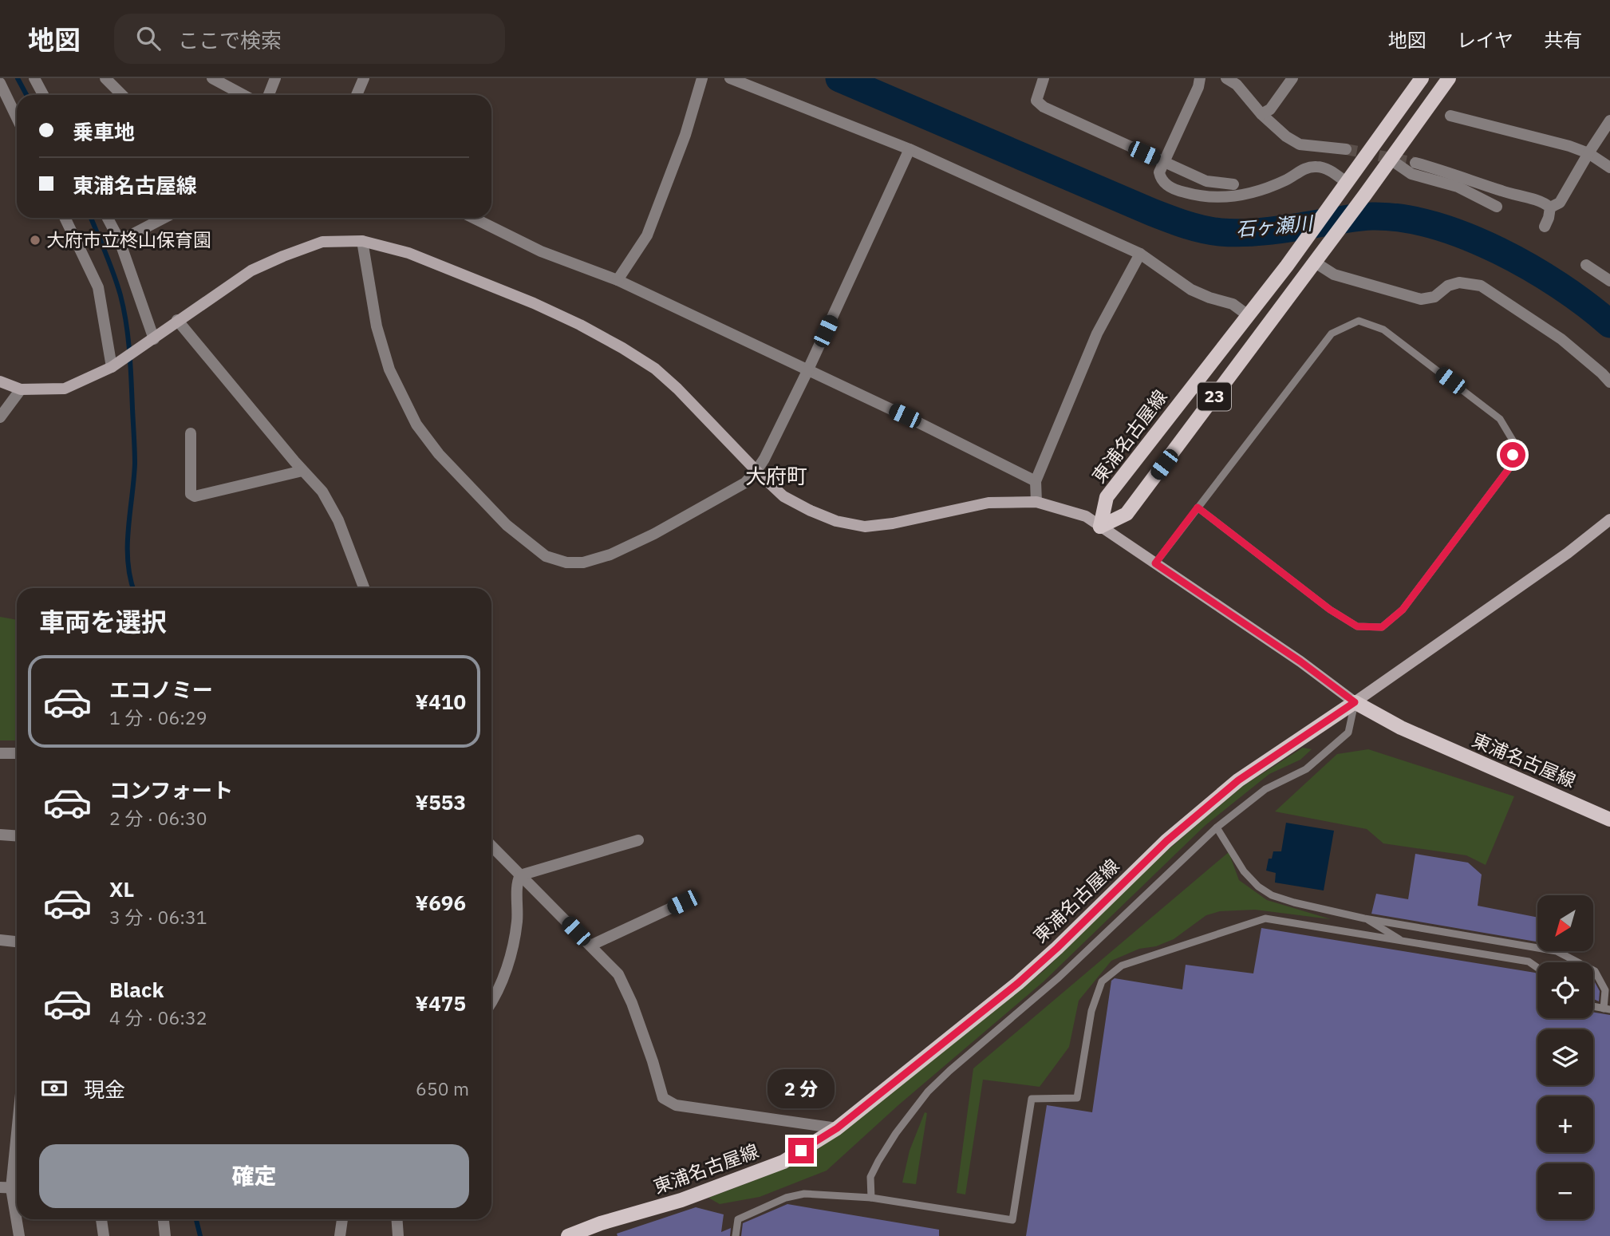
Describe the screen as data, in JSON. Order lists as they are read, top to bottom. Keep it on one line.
{"streets":{"main road":["23","東浦名古屋線"]},"crossings":[["23","東浦名古屋線"]],"districts":["大府町"],"water":["石ヶ瀬川"],"places":["大府市立柊山保育園"],"north":"bottom left","page":{"header":"地図","search":"ここで検索","nav":["地図","レイヤ","共有"],"banner":["乗車地","東浦名古屋線"],"heading":"車両を選択","list":[{"name":"エコノミー","note":"1 分 · 06:29","value":"¥410"},{"name":"コンフォート","note":"2 分 · 06:30","value":"¥553"},{"name":"XL","note":"3 分 · 06:31","value":"¥696"},{"name":"Black","note":"4 分 · 06:32","value":"¥475"}],"map_buttons":["+","−"],"pay":["現金","650 m"],"bubble":"2 分","buttons":"確定"}}
